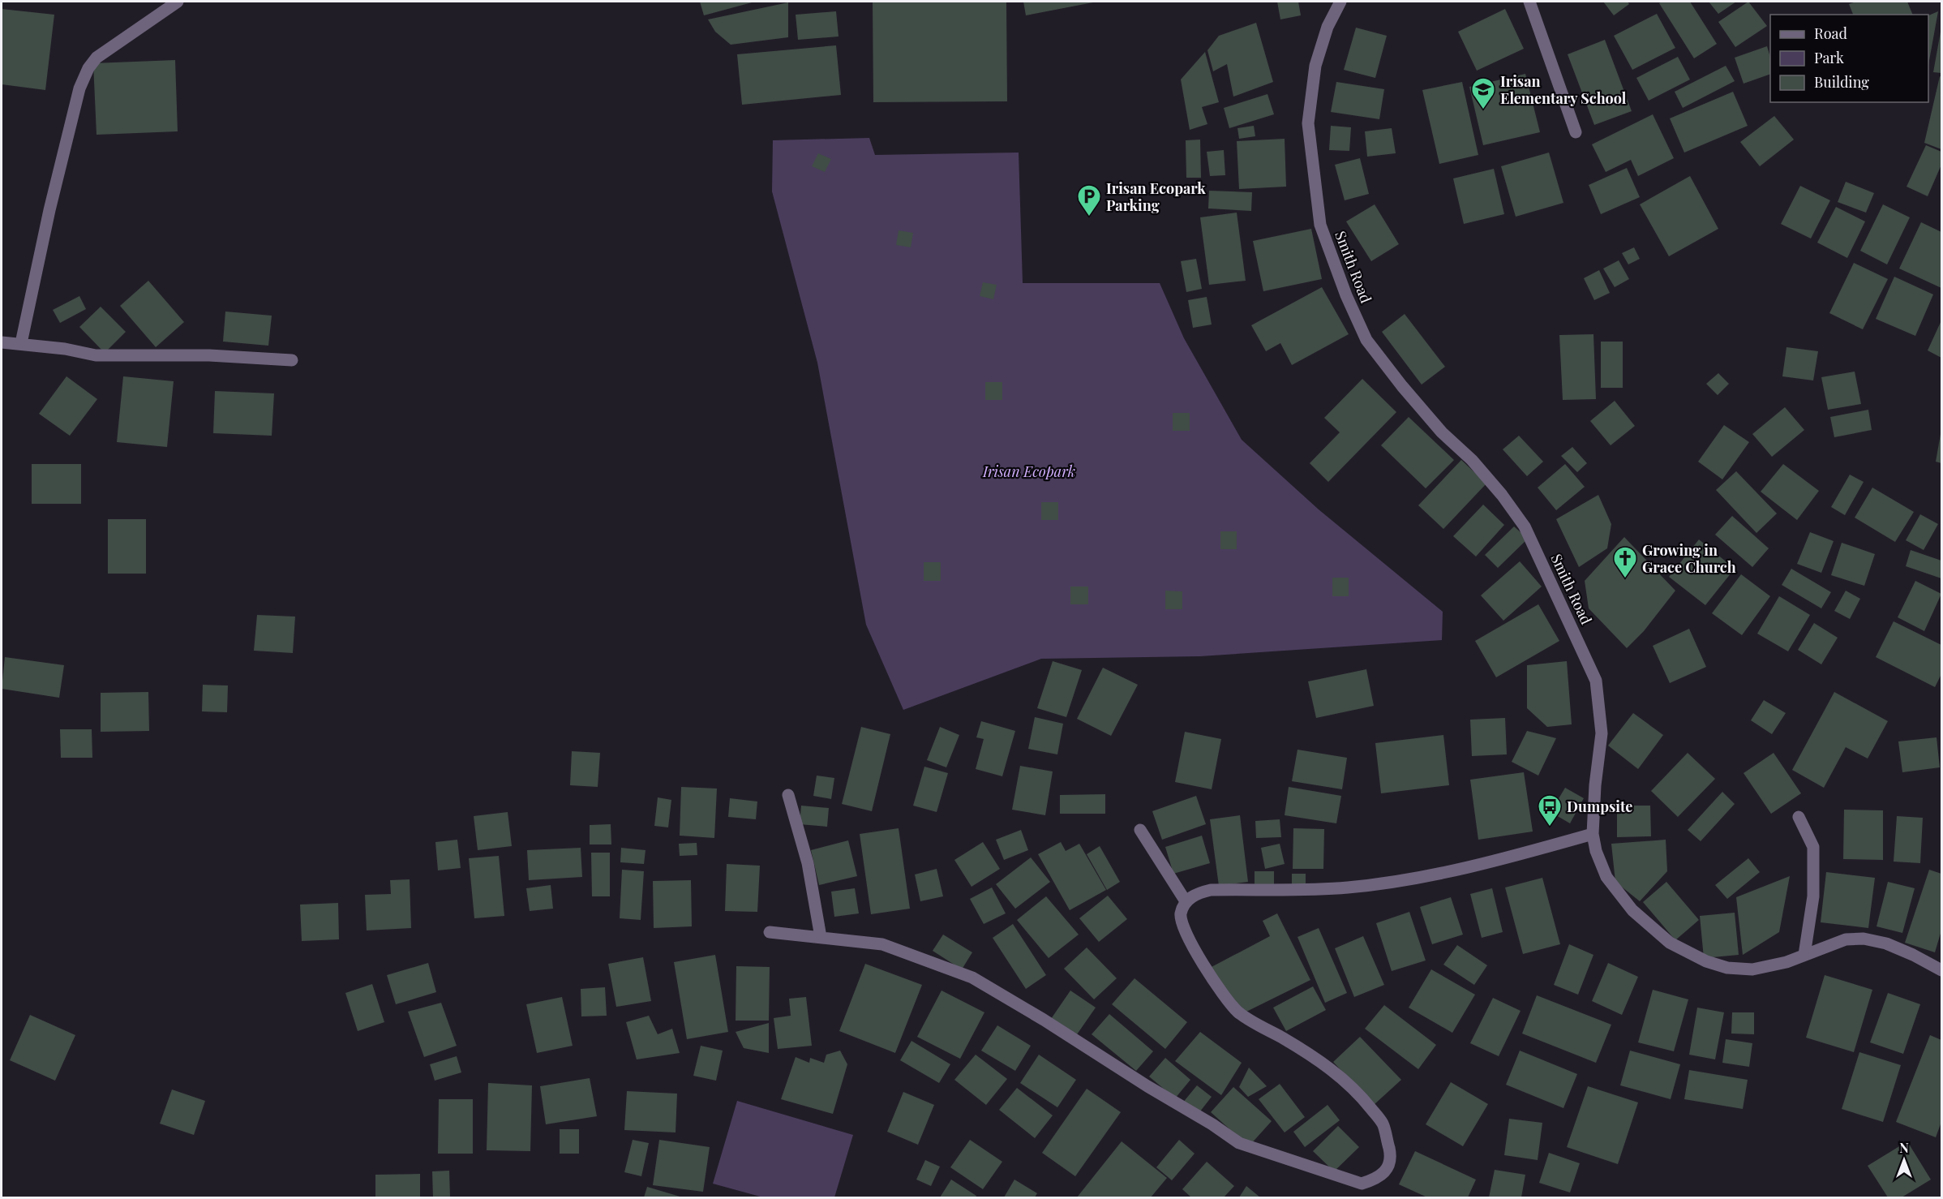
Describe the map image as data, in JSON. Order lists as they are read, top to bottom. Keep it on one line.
{"streets":{"street":["Smith Road"]},"parks":["Irisan Ecopark"],"places":{"school or university":["Irisan Elementary School"],"parking":["Irisan Ecopark Parking"],"church":["Growing in Grace Church"],"bus stop":["Dumpsite"]},"legend":["Road","Park","Building"],"north":"top"}
